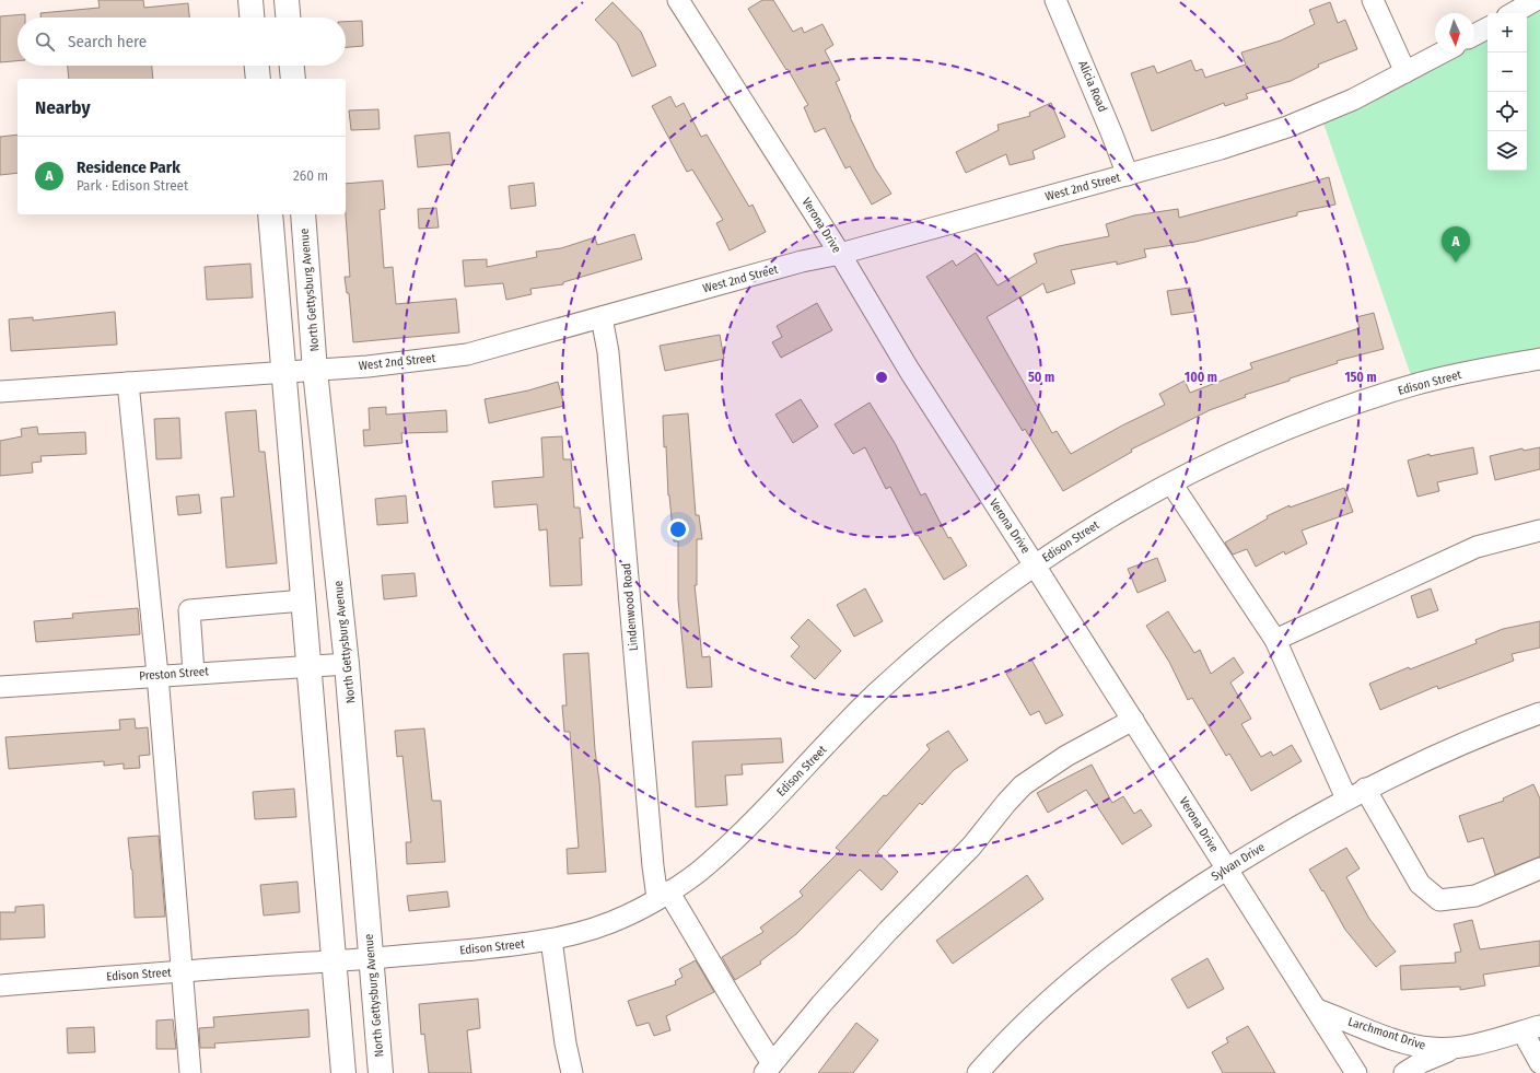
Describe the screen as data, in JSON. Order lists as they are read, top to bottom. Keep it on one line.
{"streets":{"main road":["North Gettysburg Avenue"],"street":["Alicia Road","West 2nd Street","Verona Drive","Edison Street","Lindenwood Road","Preston Street","Sylvan Drive","Larchmont Drive"]},"crossings":[["Alicia Road","West 2nd Street"],["West 2nd Street","Verona Drive"],["West 2nd Street","North Gettysburg Avenue"],["West 2nd Street","Lindenwood Road"],["Verona Drive","Edison Street"],["Verona Drive","Sylvan Drive"],["Verona Drive","Larchmont Drive"],["North Gettysburg Avenue","Edison Street"],["North Gettysburg Avenue","Preston Street"],["Edison Street","Lindenwood Road"]],"north":"bottom","page":{"map_buttons":["+","−"],"search":"Search here","heading":"Nearby","list":[{"mark":"A","name":"Residence Park","note":"Park · Edison Street","value":"260 m"}],"pins":"A"},"rings":["50 m","100 m","150 m"]}
